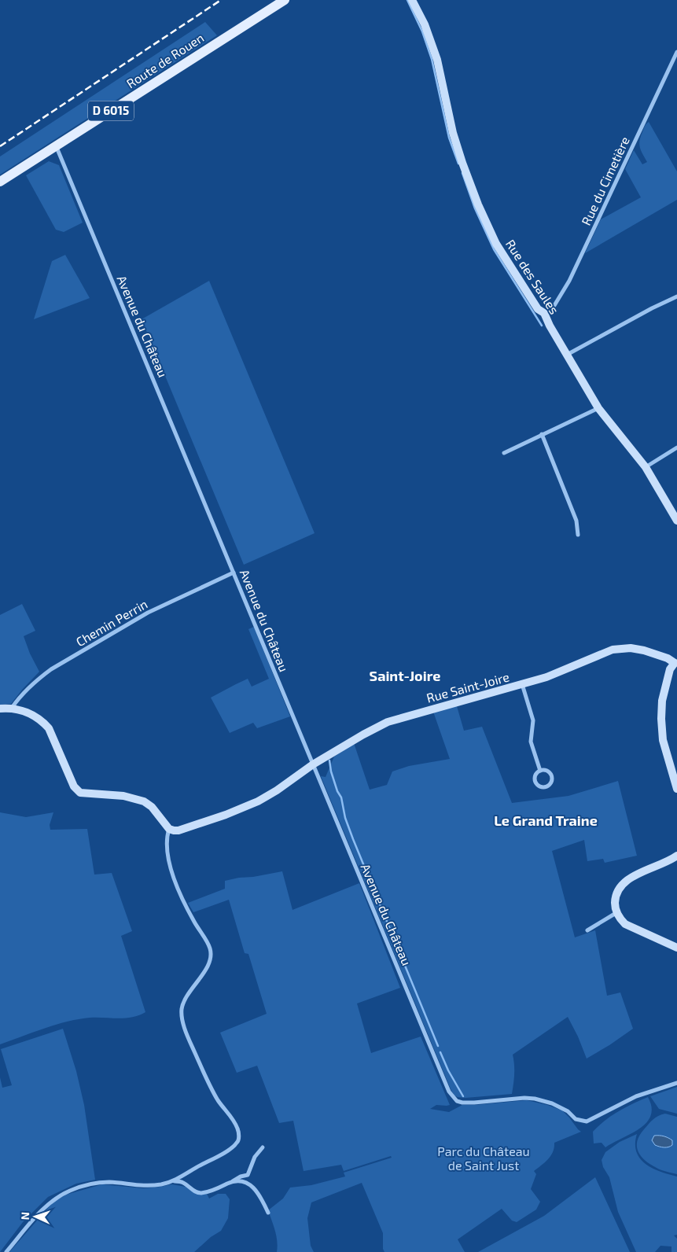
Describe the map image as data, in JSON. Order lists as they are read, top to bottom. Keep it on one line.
{"streets":{"main road":["Route de Rouen","D 6015"],"street":["Rue du Cimetière","Rue des Saules","Avenue du Château","Chemin Perrin","Rue Saint-Joire"]},"crossings":[["Route de Rouen","Avenue du Château"],["Rue du Cimetière","Rue des Saules"],["Avenue du Château","Chemin Perrin"],["Avenue du Château","Rue Saint-Joire"]],"districts":["Saint-Joire","Le Grand Traine"],"parks":["Parc du Château de Saint Just"],"north":"left"}
